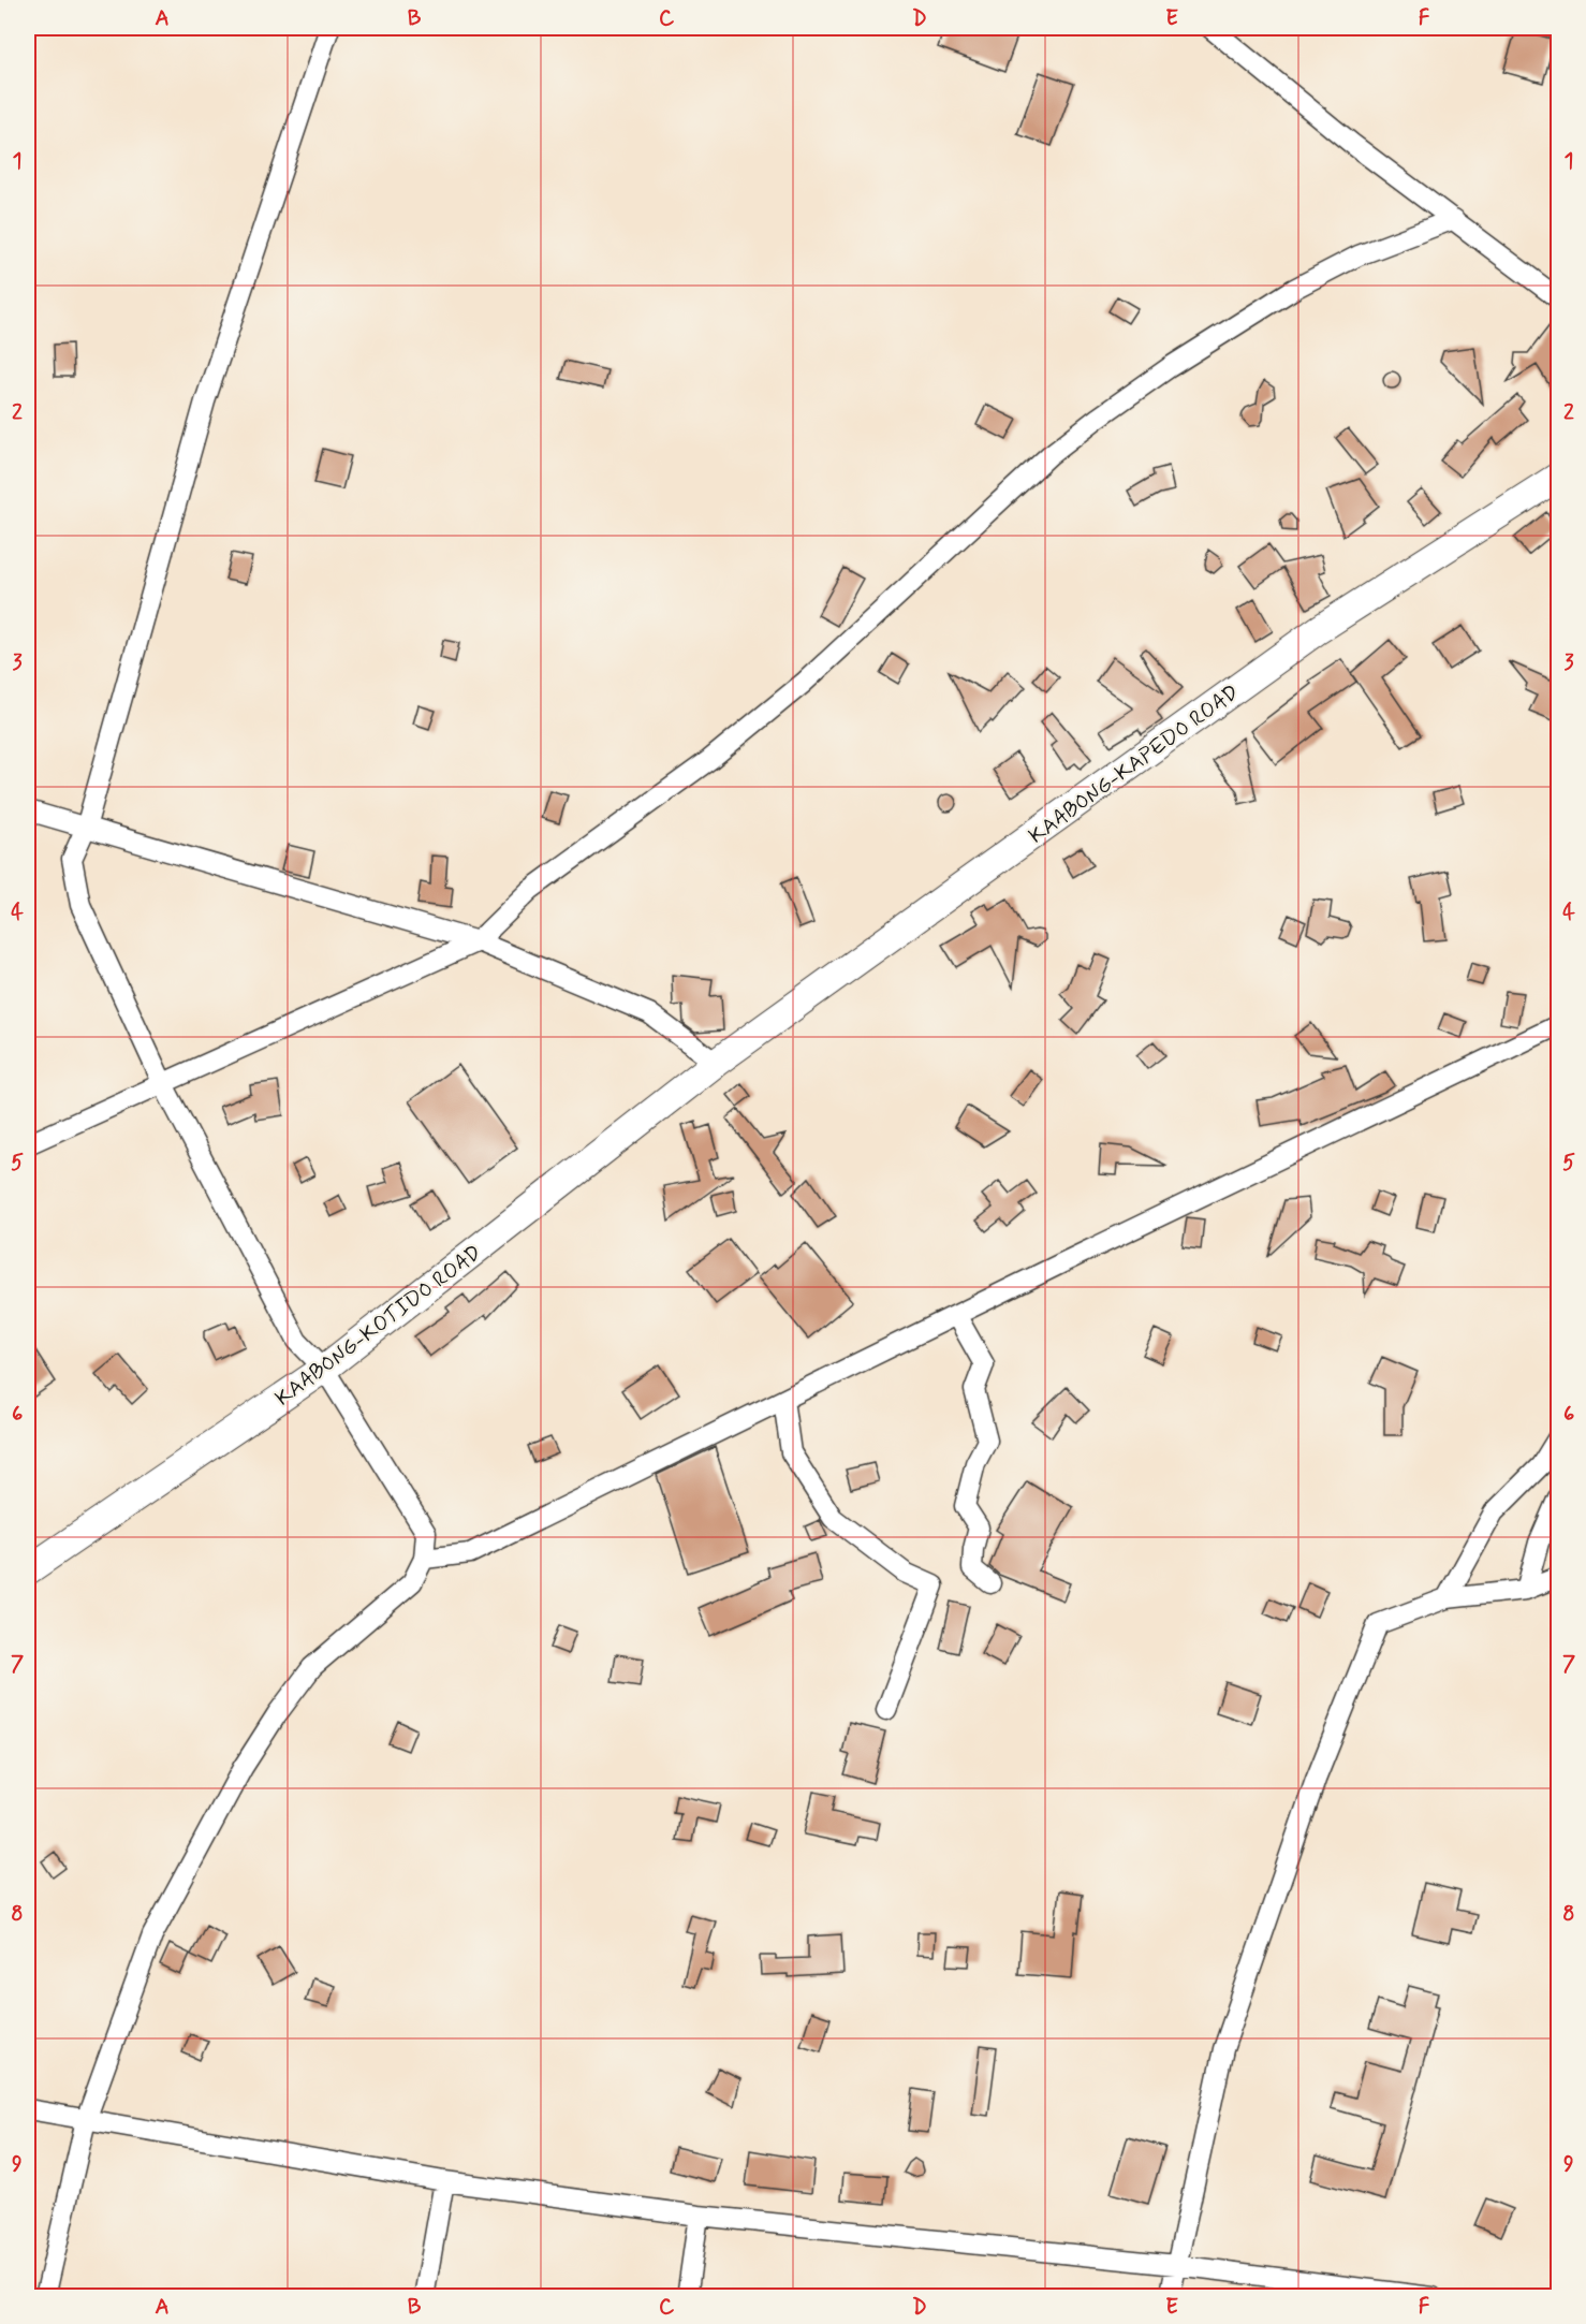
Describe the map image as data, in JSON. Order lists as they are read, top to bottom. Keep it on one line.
{"streets":{"main road":["KAABONG-KAPEDO ROAD","KAABONG-KOTIDO ROAD"]},"crossings":[["KAABONG-KAPEDO ROAD","KAABONG-KOTIDO ROAD"]],"grid":{"columns":["A","B","C","D","E","F"],"rows":["1","2","3","4","5","6","7","8","9"]}}
